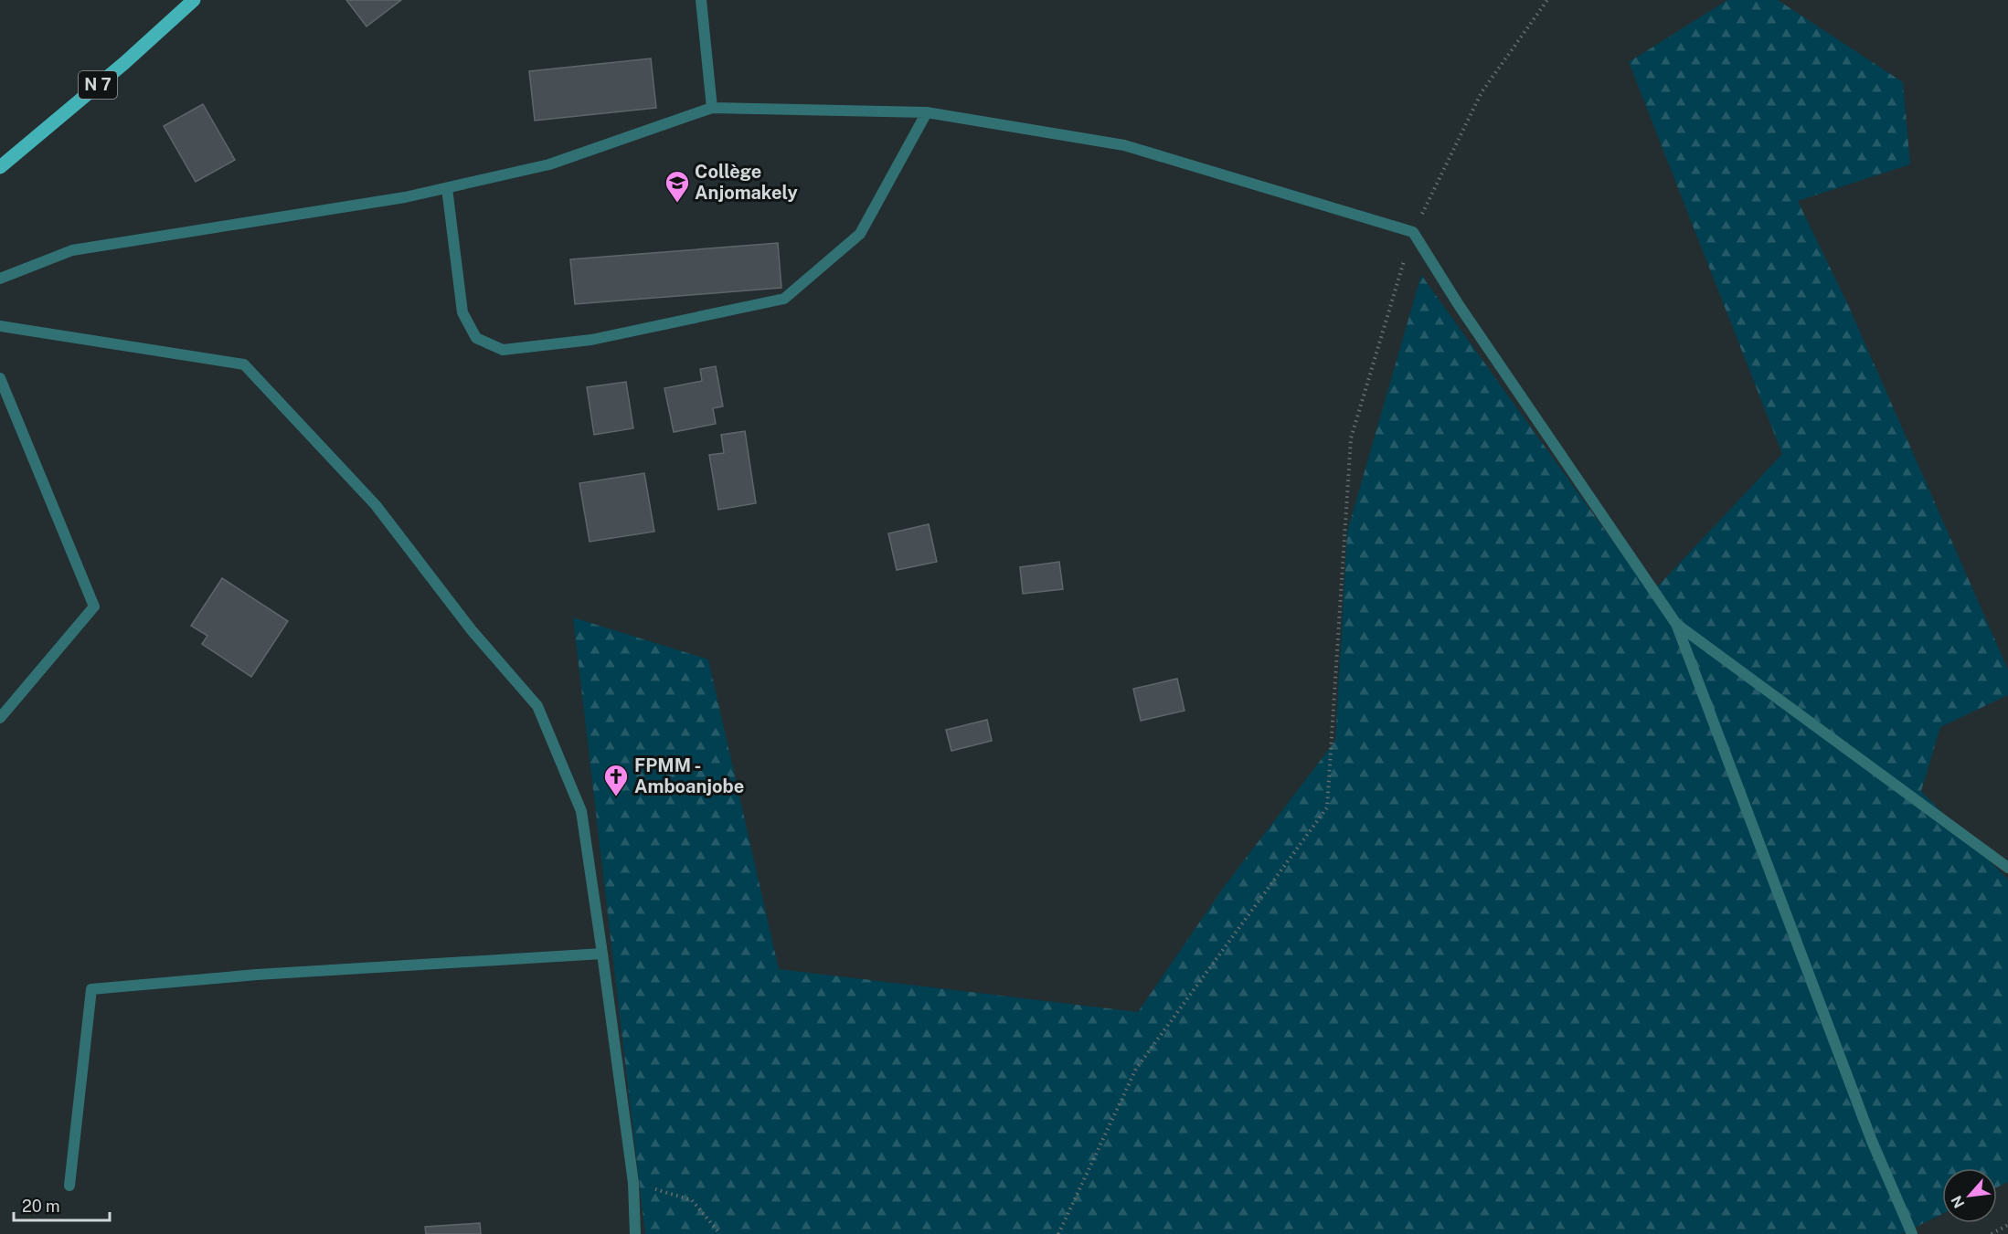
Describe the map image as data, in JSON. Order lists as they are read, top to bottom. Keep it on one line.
{"streets":{"main road":["N 7"]},"places":{"school or university":["Collège Anjomakely"],"church":["FPMM - Amboanjobe"]},"scale_bar":"20 m","north":"bottom left"}
